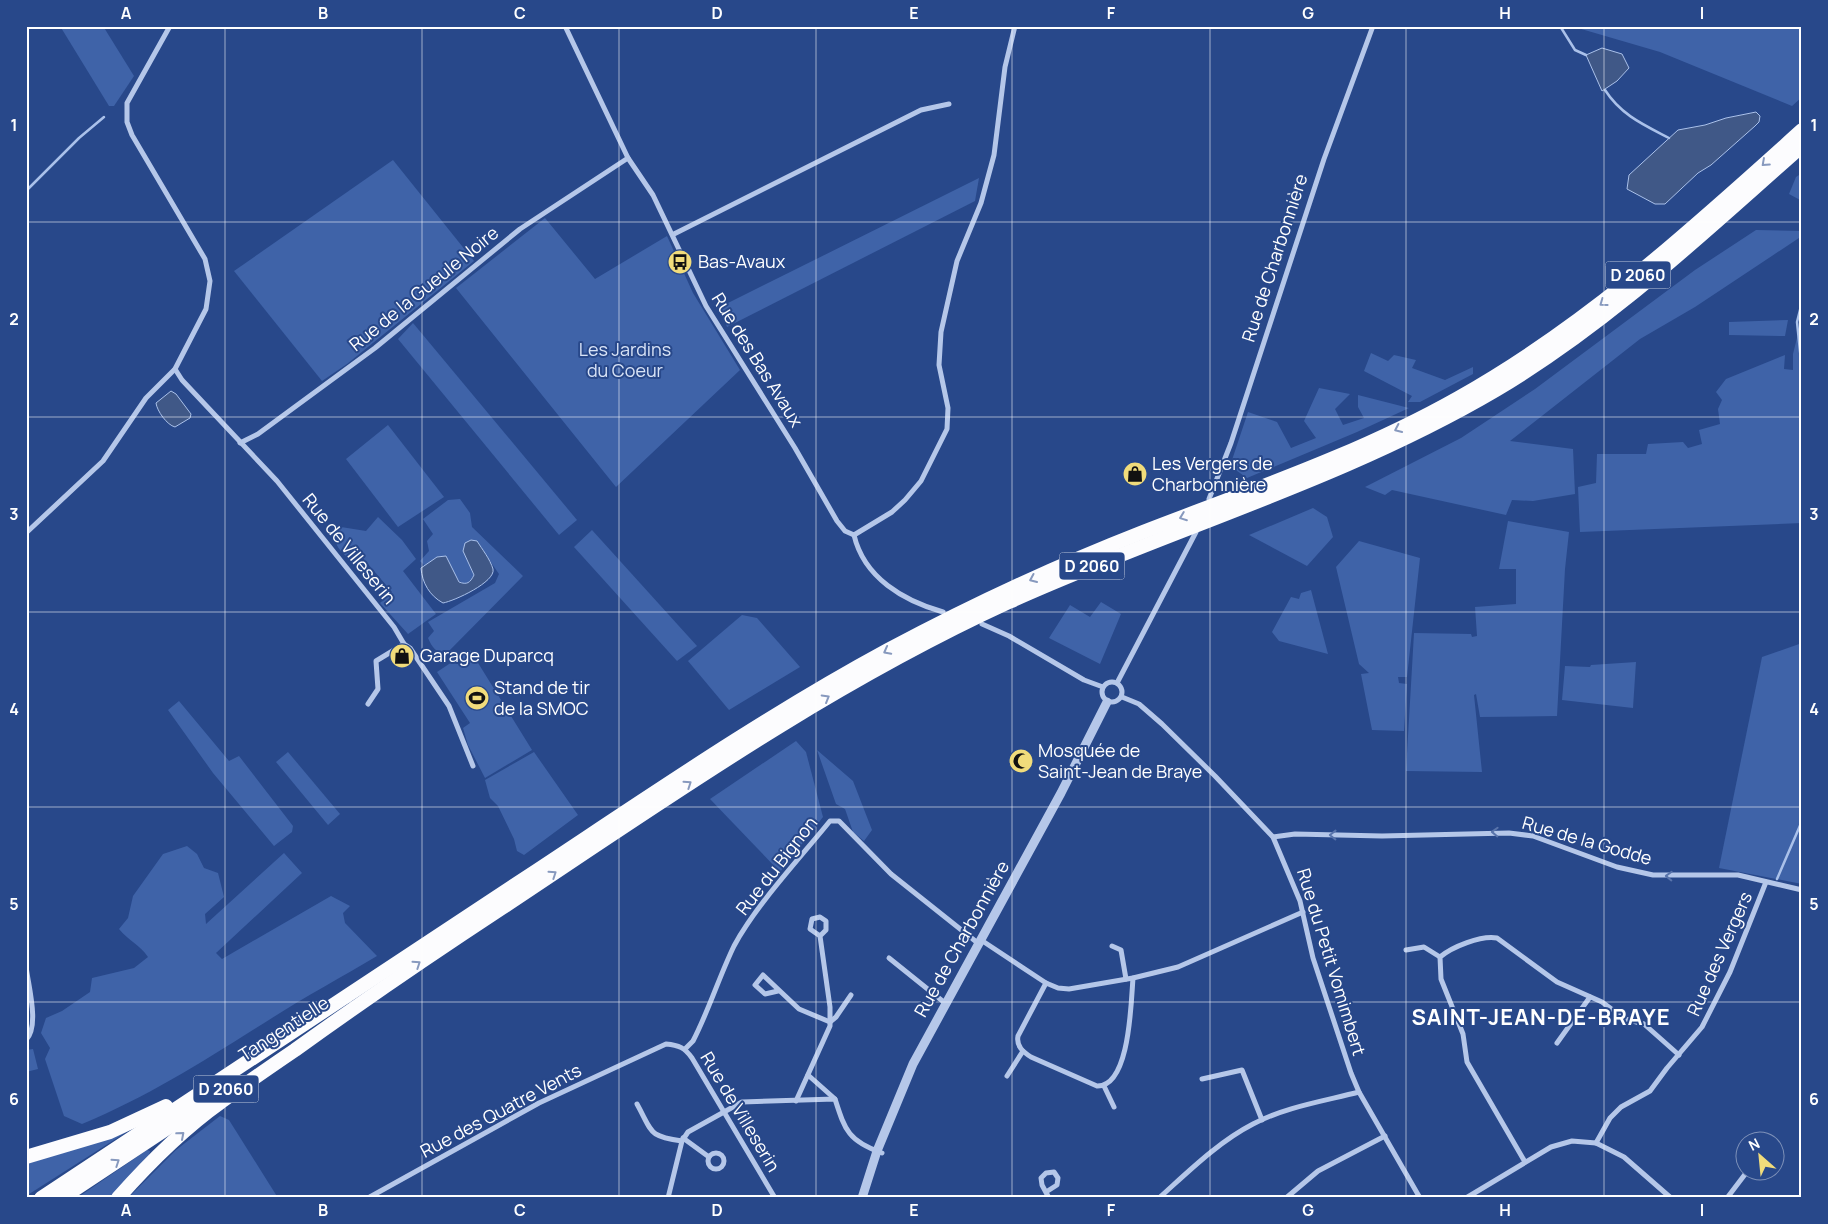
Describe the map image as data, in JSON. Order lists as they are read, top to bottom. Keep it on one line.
{"streets":{"highway":["D 2060","Tangentielle"],"street":["Rue de Charbonnière","Rue de la Gueule Noire","Rue des Bas Avaux","Rue de Villeserin","Rue de la Godde","Rue du Bignon","Rue des Vergers","Rue du Petit Vomimbert","Rue des Quatre Vents"]},"crossings":[["Rue de Charbonnière","Rue du Bignon"],["Rue de Charbonnière","Rue du Petit Vomimbert"],["D 2060","Tangentielle"],["Rue de la Gueule Noire","Rue des Bas Avaux"],["Rue de la Gueule Noire","Rue de Villeserin"],["Rue de Villeserin","Rue du Bignon"],["Rue de Villeserin","Rue des Quatre Vents"],["Rue de la Godde","Rue des Vergers"],["Rue de la Godde","Rue du Petit Vomimbert"]],"one_way":["Rue de la Godde"],"districts":["SAINT-JEAN-DE-BRAYE"],"parks":["Les Jardins du Coeur"],"places":{"bus stop":["Bas-Avaux"],"shop":["Les Vergers de Charbonnière","Garage Duparcq"],"sports":["Stand de tir de la SMOC"],"mosque":["Mosquée de Saint-Jean de Braye"]},"north":"top left","grid":{"columns":["A","B","C","D","E","F","G","H","I"],"rows":["1","2","3","4","5","6"]}}
